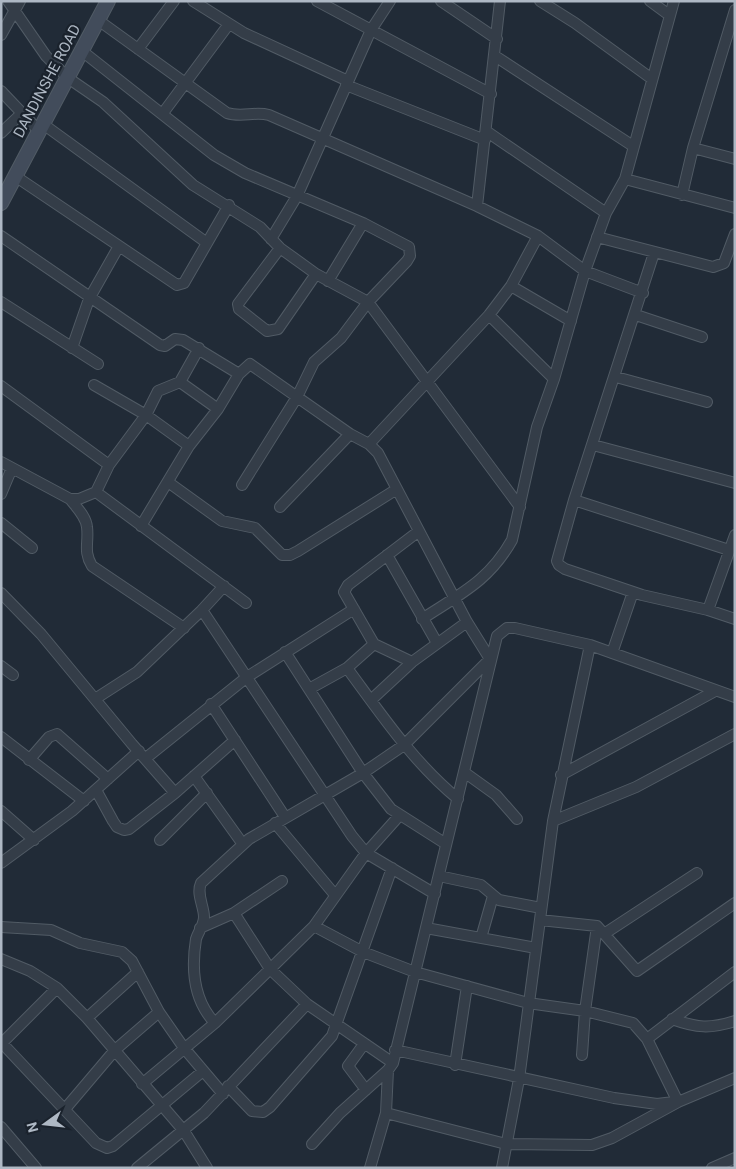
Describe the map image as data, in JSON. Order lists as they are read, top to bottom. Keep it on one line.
{"streets":{"street":["DANDINSHE ROAD"]},"north":"left"}
